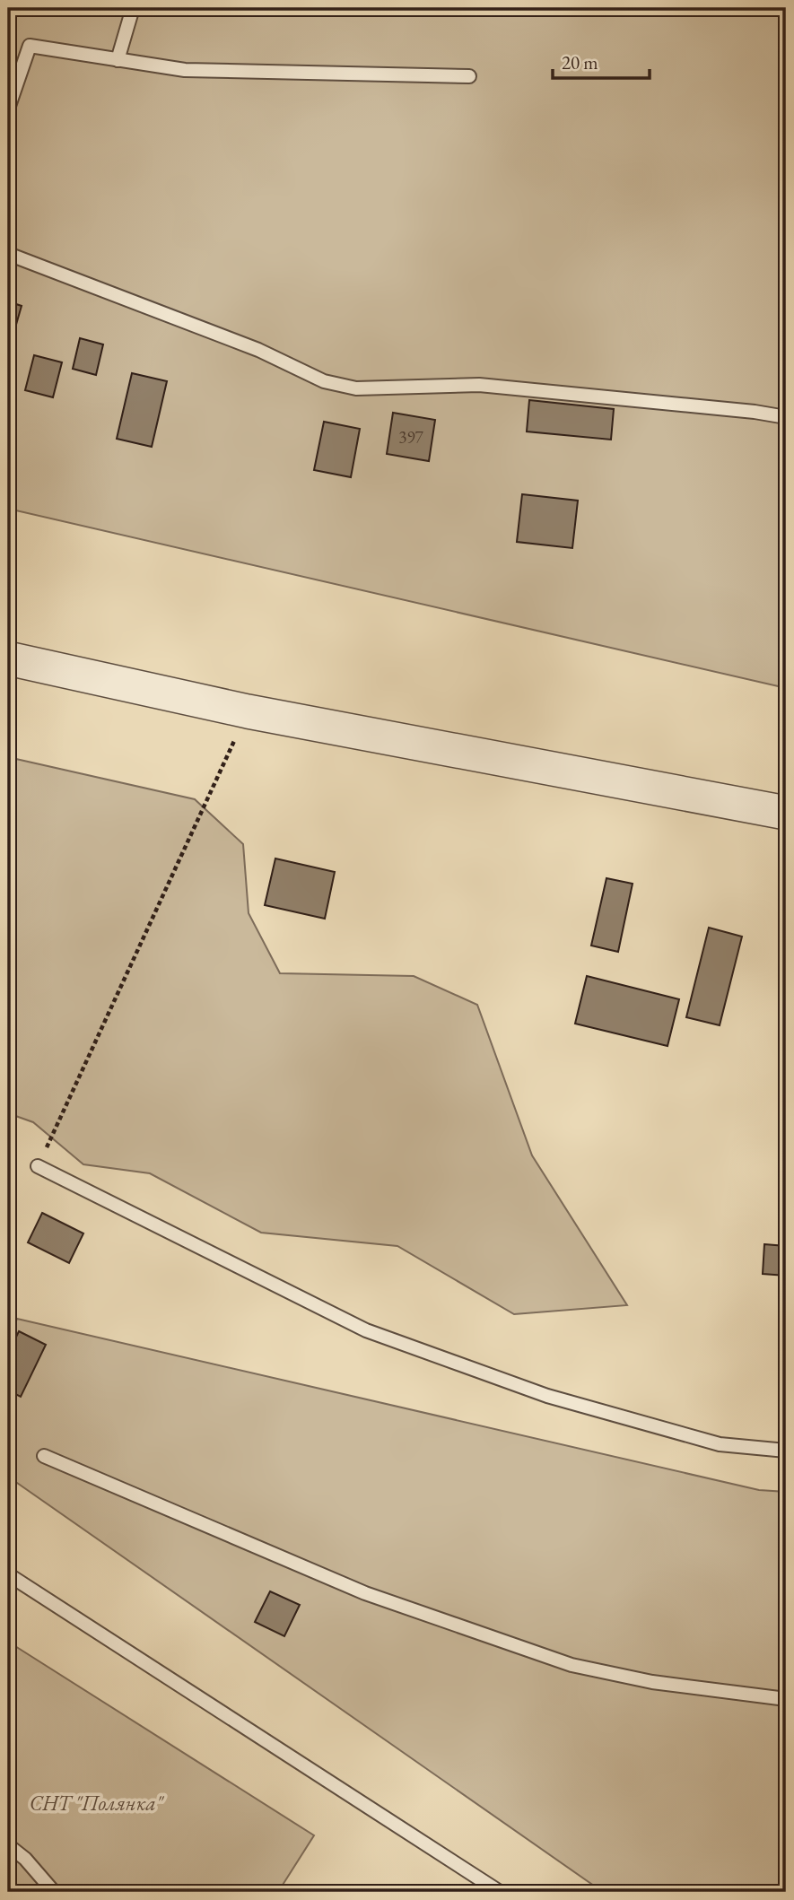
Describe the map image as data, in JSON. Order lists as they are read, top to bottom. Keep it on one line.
{"parks":["СНТ \"Полянка\""],"house_numbers":["397"],"scale_bar":"20 m"}
